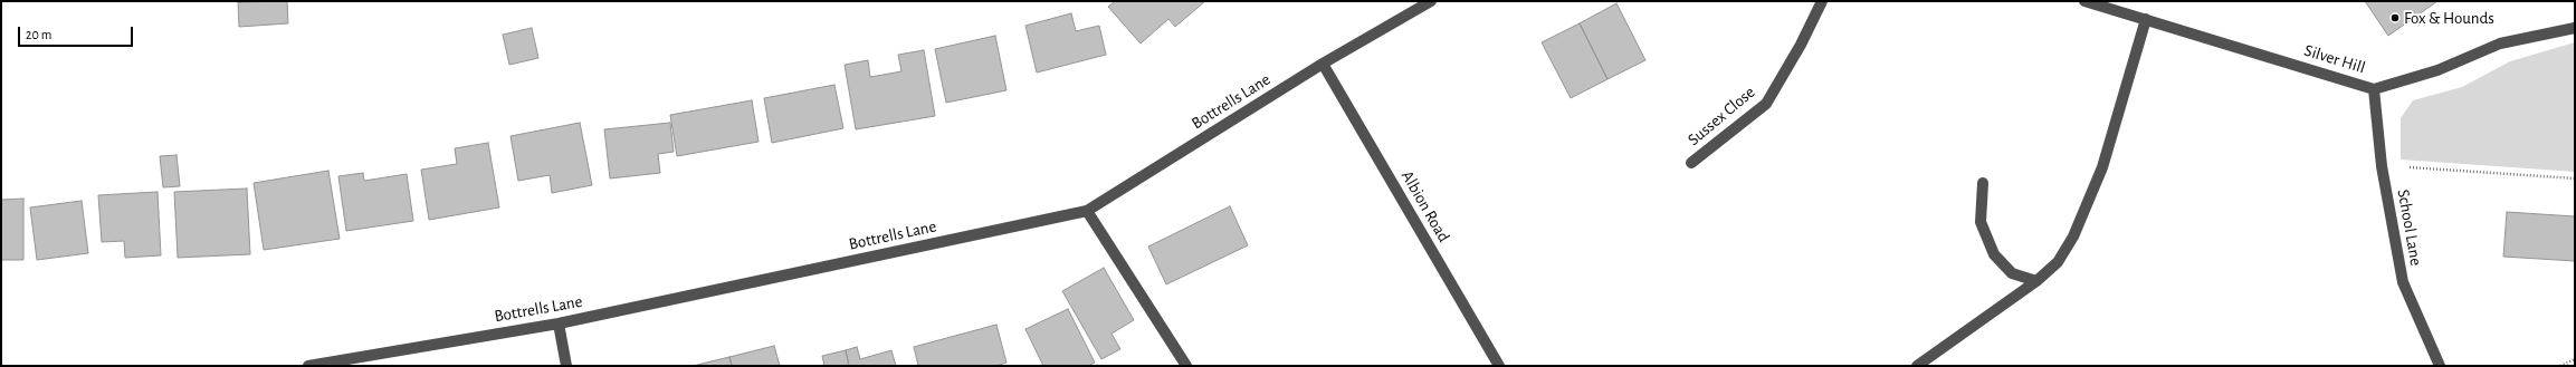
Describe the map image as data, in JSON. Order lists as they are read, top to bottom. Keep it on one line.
{"streets":{"street":["Silver Hill","Bottrells Lane","Sussex Close","Albion Road","School Lane"]},"crossings":[["Silver Hill","School Lane"],["Bottrells Lane","Albion Road"]],"places":["Fox & Hounds"],"scale_bar":"20 m"}
